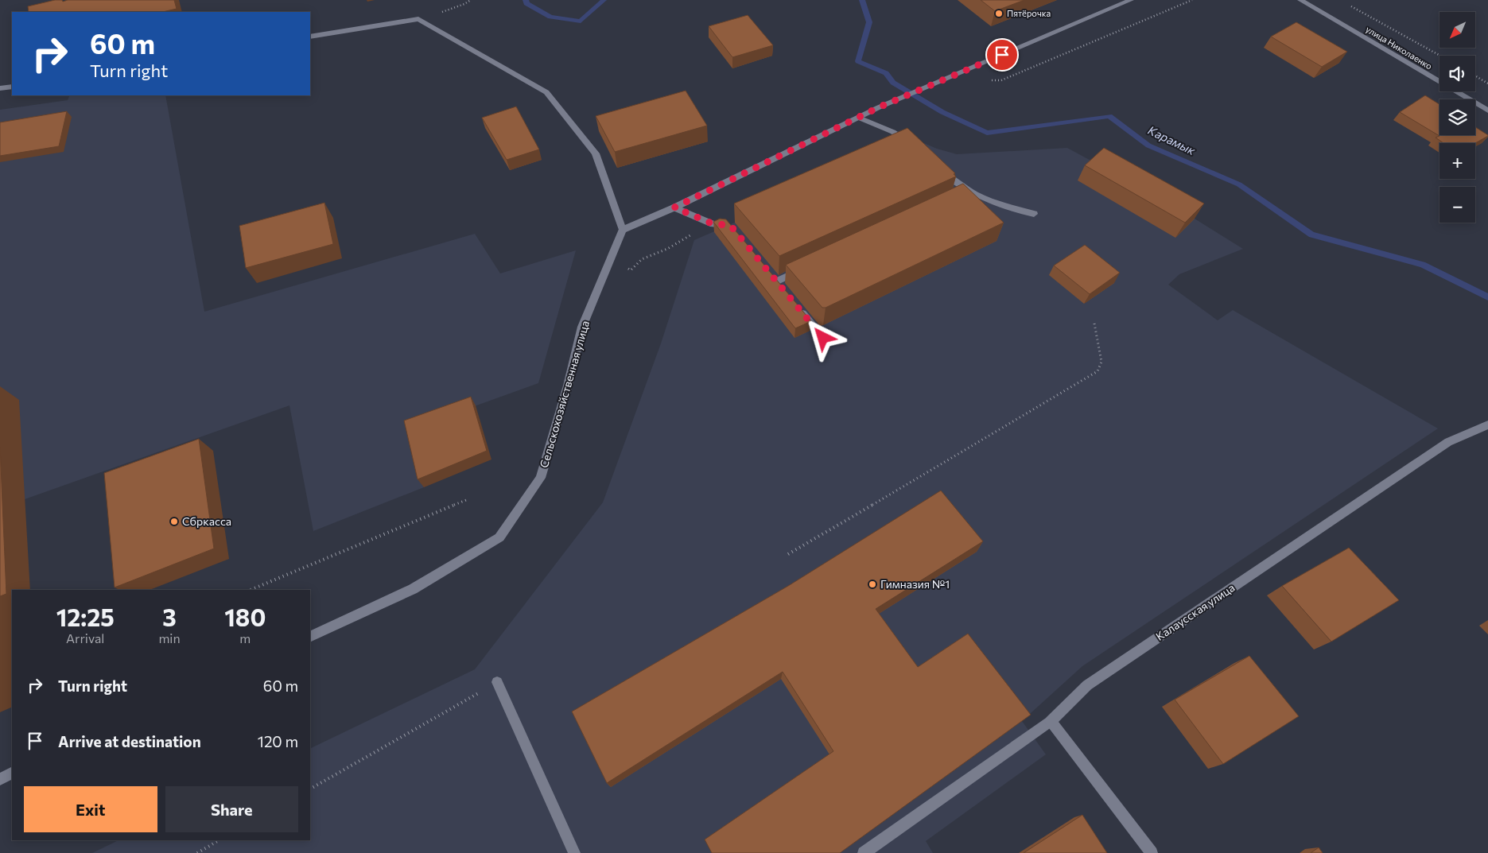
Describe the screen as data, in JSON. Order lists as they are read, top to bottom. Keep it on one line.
{"streets":{"street":["улица Николаенко","Сельскохозяйственная улица","Калаусская улица"]},"water":["Карамык"],"places":["Пятёрочка","Сбркасса","Гимназия №1"],"north":"bottom left","page":{"map_buttons":["+","−"],"turn":["60 m","Turn right"],"eta":["12:25","Arrival","3","min","180","m"],"list":[{"name":"Turn right","value":"60 m"},{"name":"Arrive at destination","value":"120 m"}],"buttons":["Exit","Share"]}}
